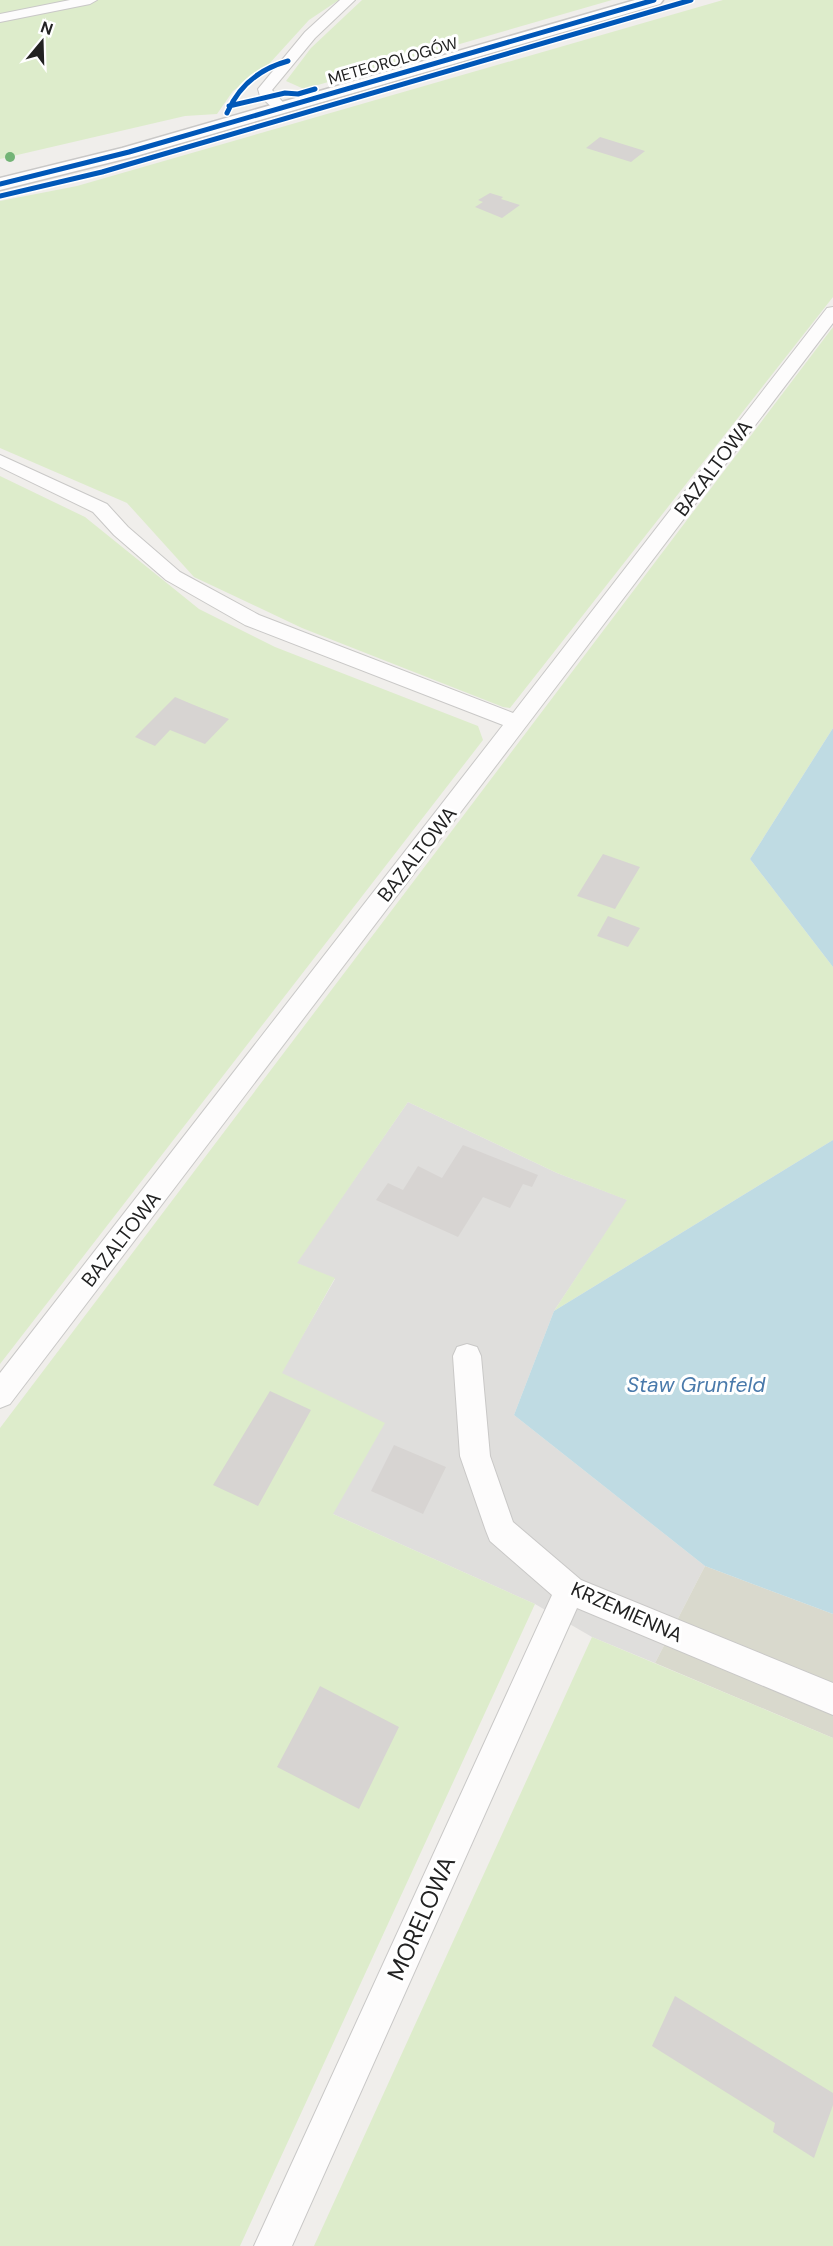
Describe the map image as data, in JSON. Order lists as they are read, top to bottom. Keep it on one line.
{"streets":{"street":["METEOROLOGÓW"],"lane":["BAZALTOWA","KRZEMIENNA","MORELOWA"]},"crossings":[["KRZEMIENNA","MORELOWA"]],"water":["Staw Grunfeld"],"north":"top"}
